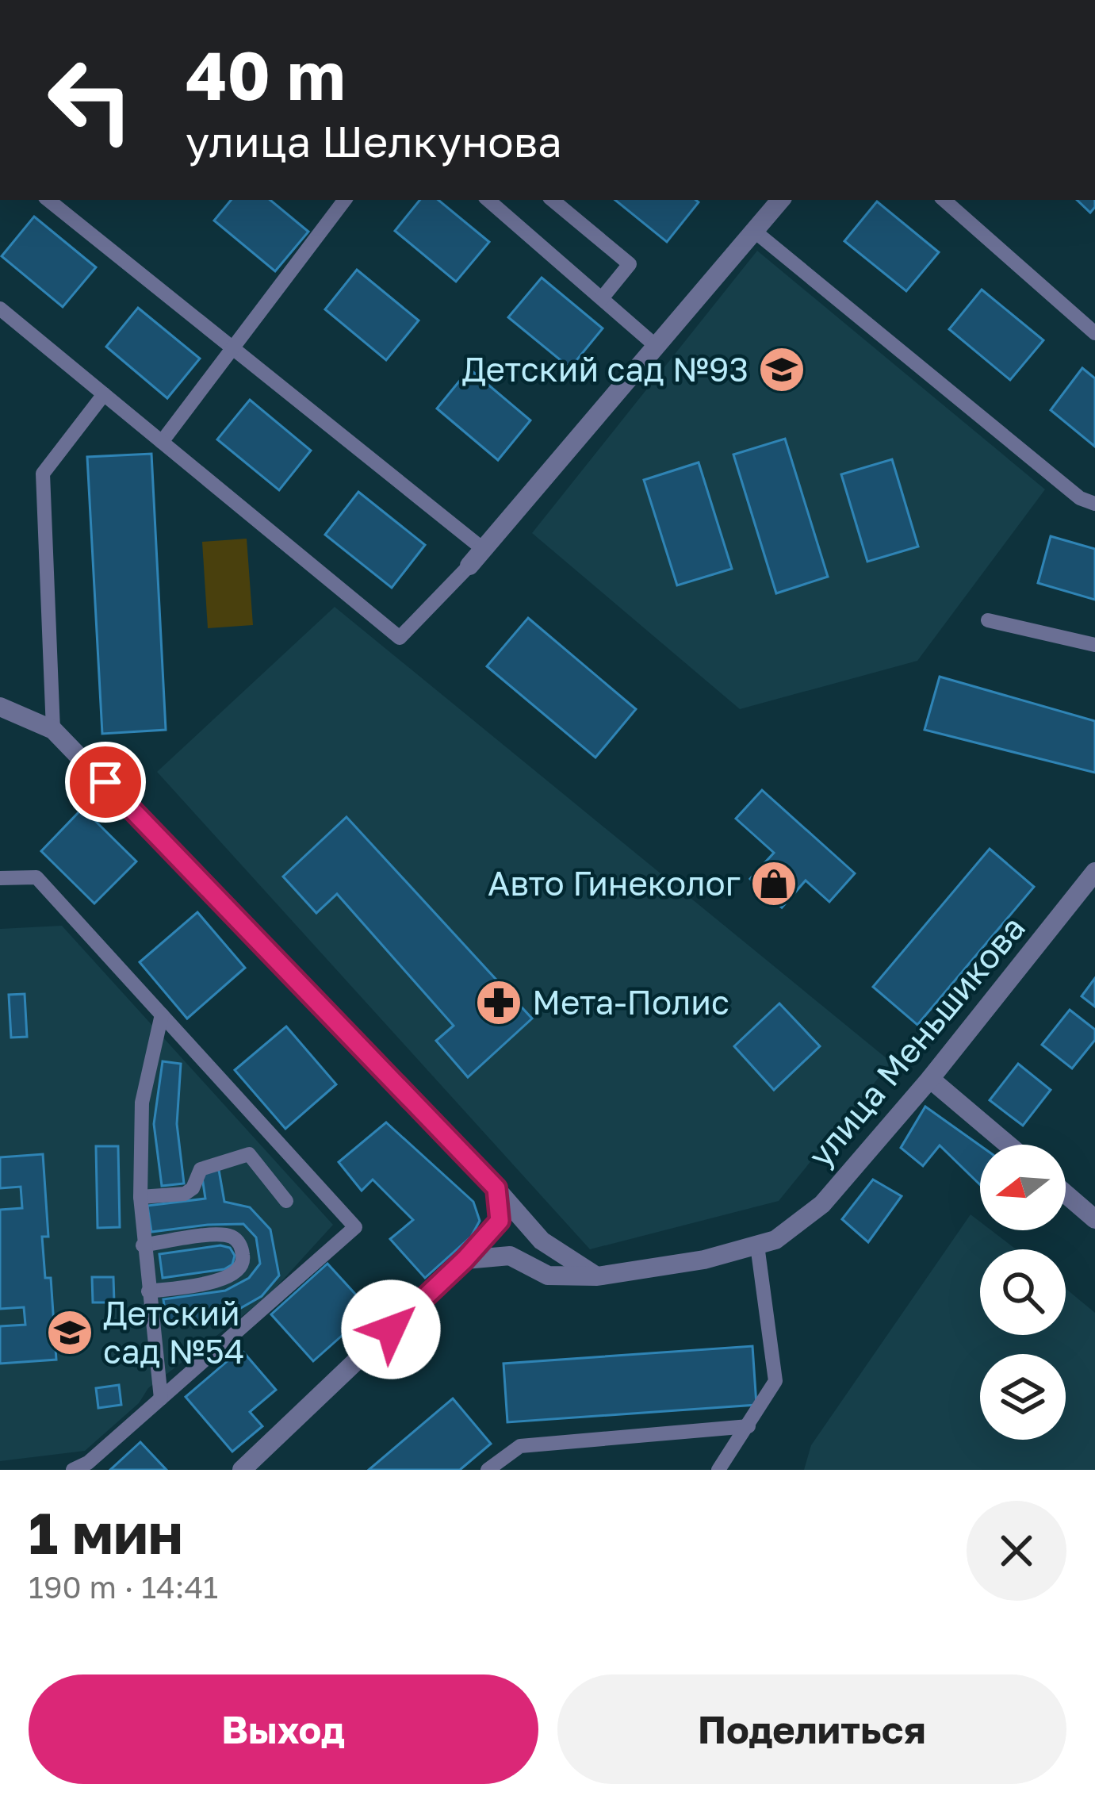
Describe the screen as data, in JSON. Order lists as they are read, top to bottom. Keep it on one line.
{"streets":{"street":["улица Меньшикова"]},"places":{"school or university":["Детский сад №93","Детский сад №54"],"shop":["Авто Гинеколог"],"pharmacy":["Мета-Полис"]},"north":"left","page":{"turn":["40 m","улица Шелкунова"],"heading":["1 мин","190 m · 14:41"],"buttons":["Выход","Поделиться"]}}
